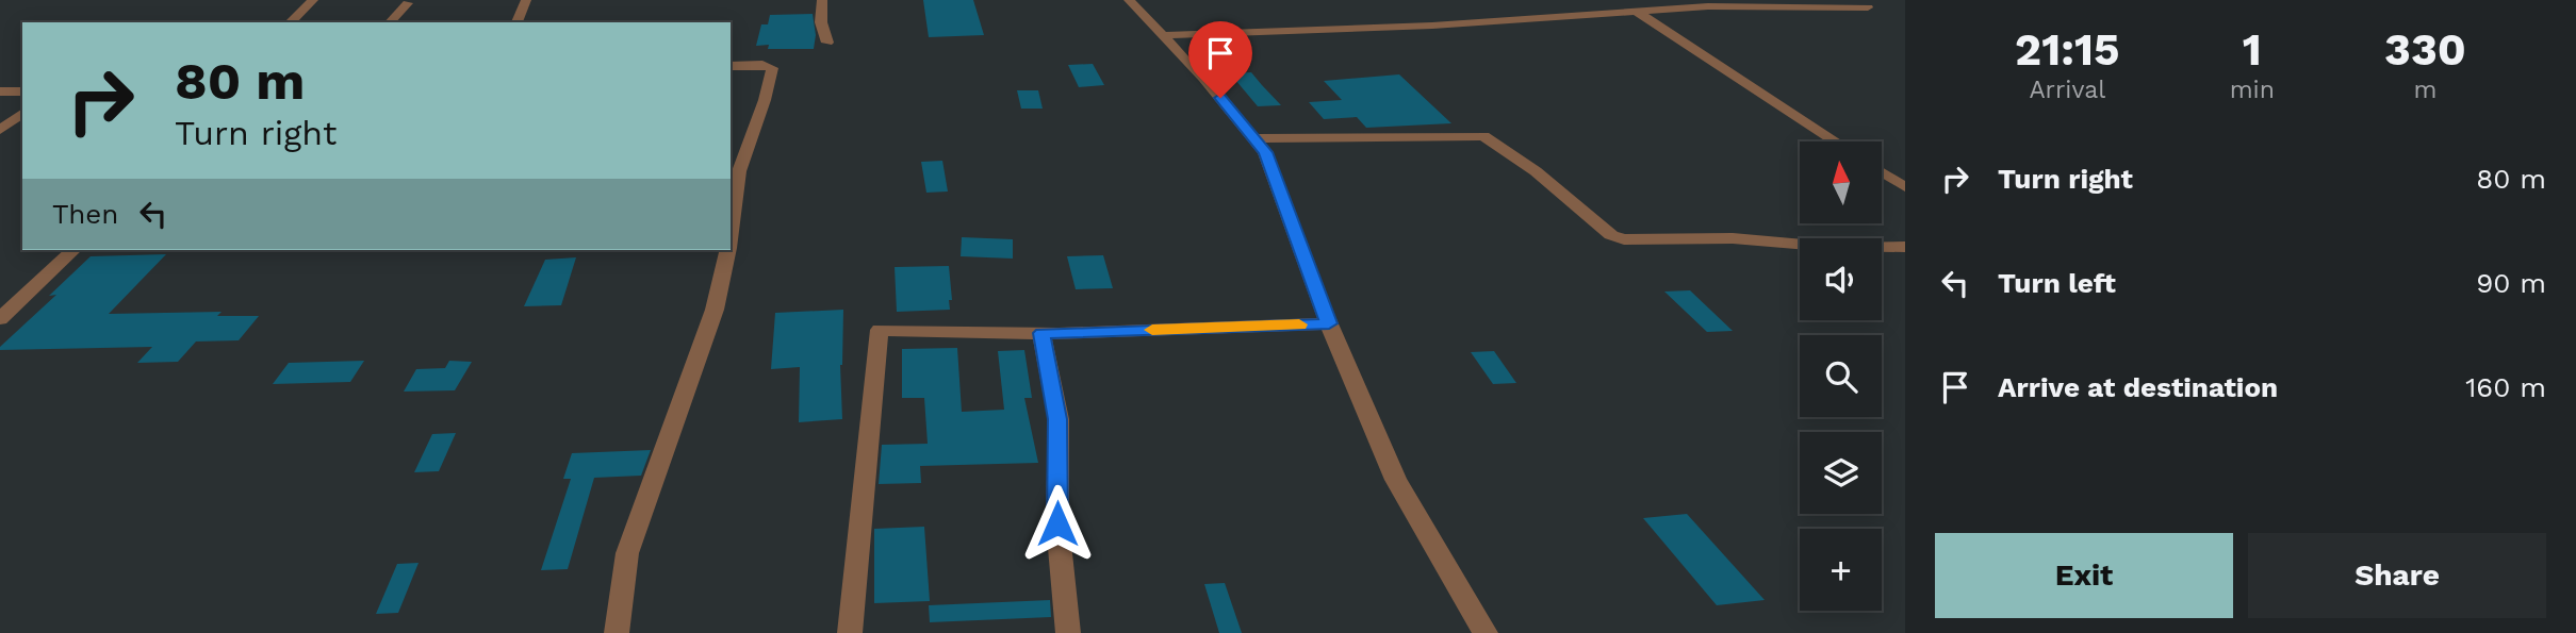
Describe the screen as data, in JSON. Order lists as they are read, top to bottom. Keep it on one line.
{"north":"top","page":{"eta":["21:15","Arrival","1","min","330","m"],"turn":["80 m","Turn right"],"list":[{"name":"Turn right","value":"80 m"},{"name":"Turn left","value":"90 m"},{"name":"Arrive at destination","value":"160 m"}],"map_buttons":"+","then":"Then","buttons":["Exit","Share"]}}
